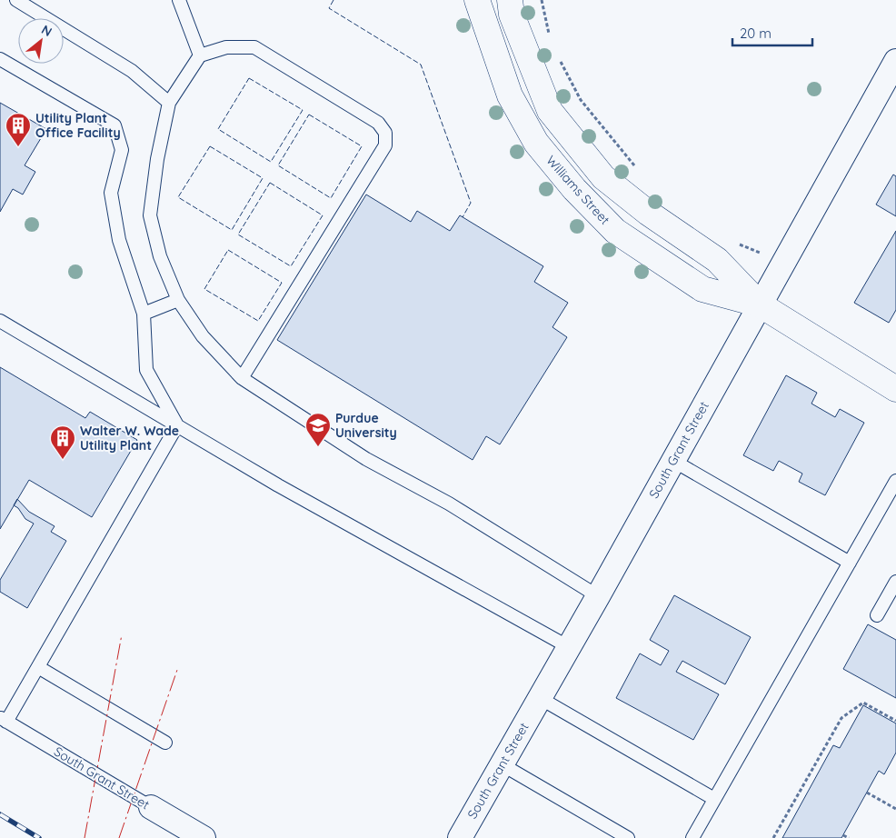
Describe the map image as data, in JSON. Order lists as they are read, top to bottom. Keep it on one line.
{"streets":{"main road":["Williams Street"],"street":["South Grant Street"]},"crossings":[["Williams Street","South Grant Street"]],"places":{"building":["Utility Plant Office Facility","Walter W. Wade Utility Plant"],"school or university":["Purdue University"]},"scale_bar":"20 m","north":"top right"}
